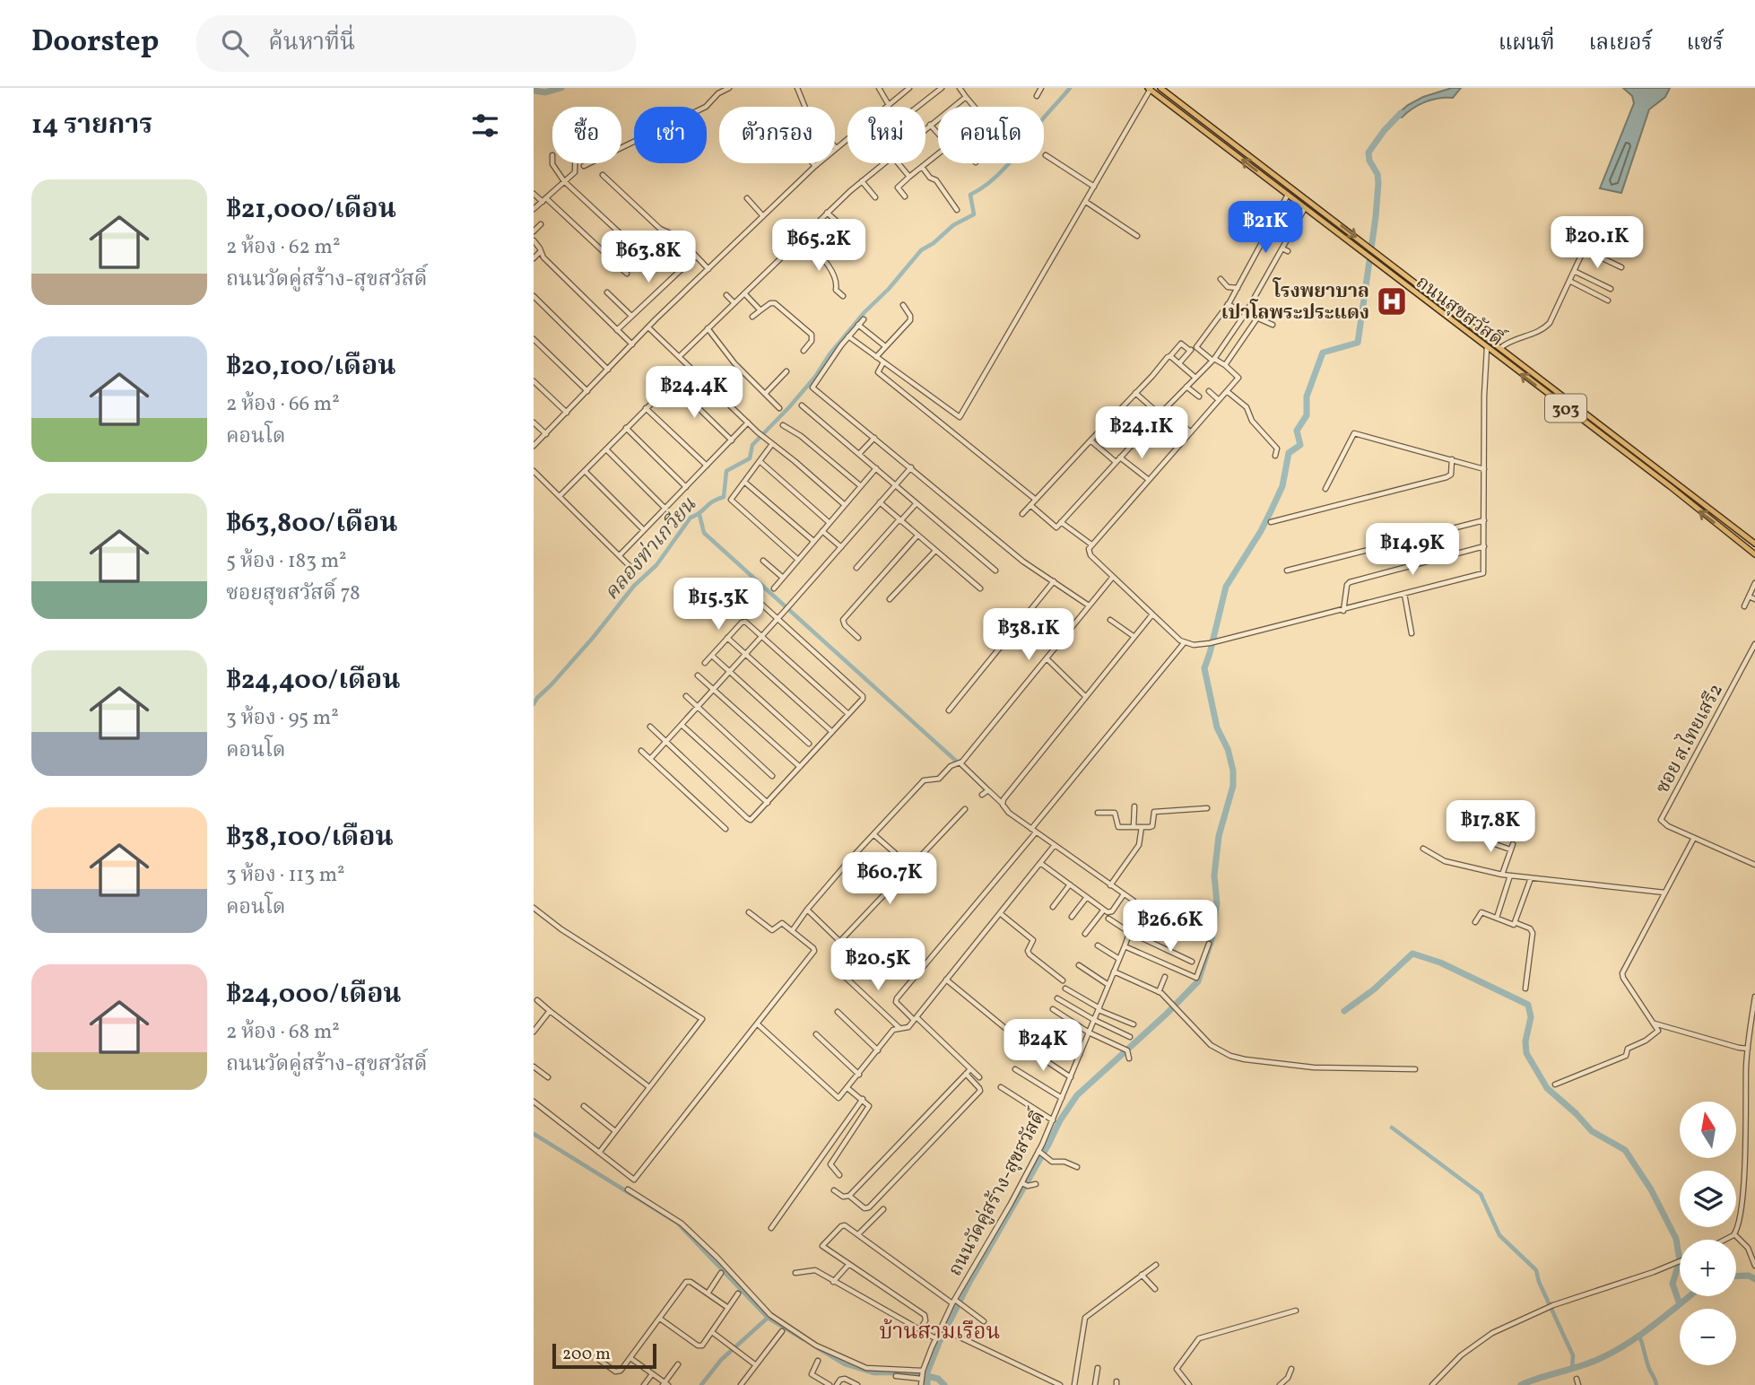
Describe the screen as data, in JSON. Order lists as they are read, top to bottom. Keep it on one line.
{"streets":{"main road":["ถนนสุขสวัสดิ์","303"],"street":["ซอย ส.ไทยเสรี2","ถนนวัดคู่สร้าง-สุขสวัสดิ์"]},"districts":["บ้านสามเรือน"],"water":["คลองท่าเกวียน"],"places":{"hospital":["โรงพยาบาล เปาโลพระประแดง"]},"scale_bar":"200 m","north":"top","page":{"header":"Doorstep","search":"ค้นหาที่นี่","nav":["แผนที่","เลเยอร์","แชร์"],"heading":"14 รายการ","chip":["ซื้อ","เช่า","ตัวกรอง","ใหม่","คอนโด"],"list":[{"name":"฿21,000/เดือน","note":"2 ห้อง · 62 m² · ถนนวัดคู่สร้าง-สุขสวัสดิ์"},{"name":"฿20,100/เดือน","note":"2 ห้อง · 66 m² · คอนโด"},{"name":"฿63,800/เดือน","note":"5 ห้อง · 183 m² · ซอยสุขสวัสดิ์ 78"},{"name":"฿24,400/เดือน","note":"3 ห้อง · 95 m² · คอนโด"},{"name":"฿38,100/เดือน","note":"3 ห้อง · 113 m² · คอนโด"},{"name":"฿24,000/เดือน","note":"2 ห้อง · 68 m² · ถนนวัดคู่สร้าง-สุขสวัสดิ์"}],"price":["฿21K","฿20.1K","฿65.2K","฿63.8K","฿24.4K","฿24.1K","฿14.9K","฿15.3K","฿38.1K","฿17.8K","฿60.7K","฿26.6K","฿20.5K","฿24K"],"map_buttons":["+","−"],"scale":"200 m"}}
